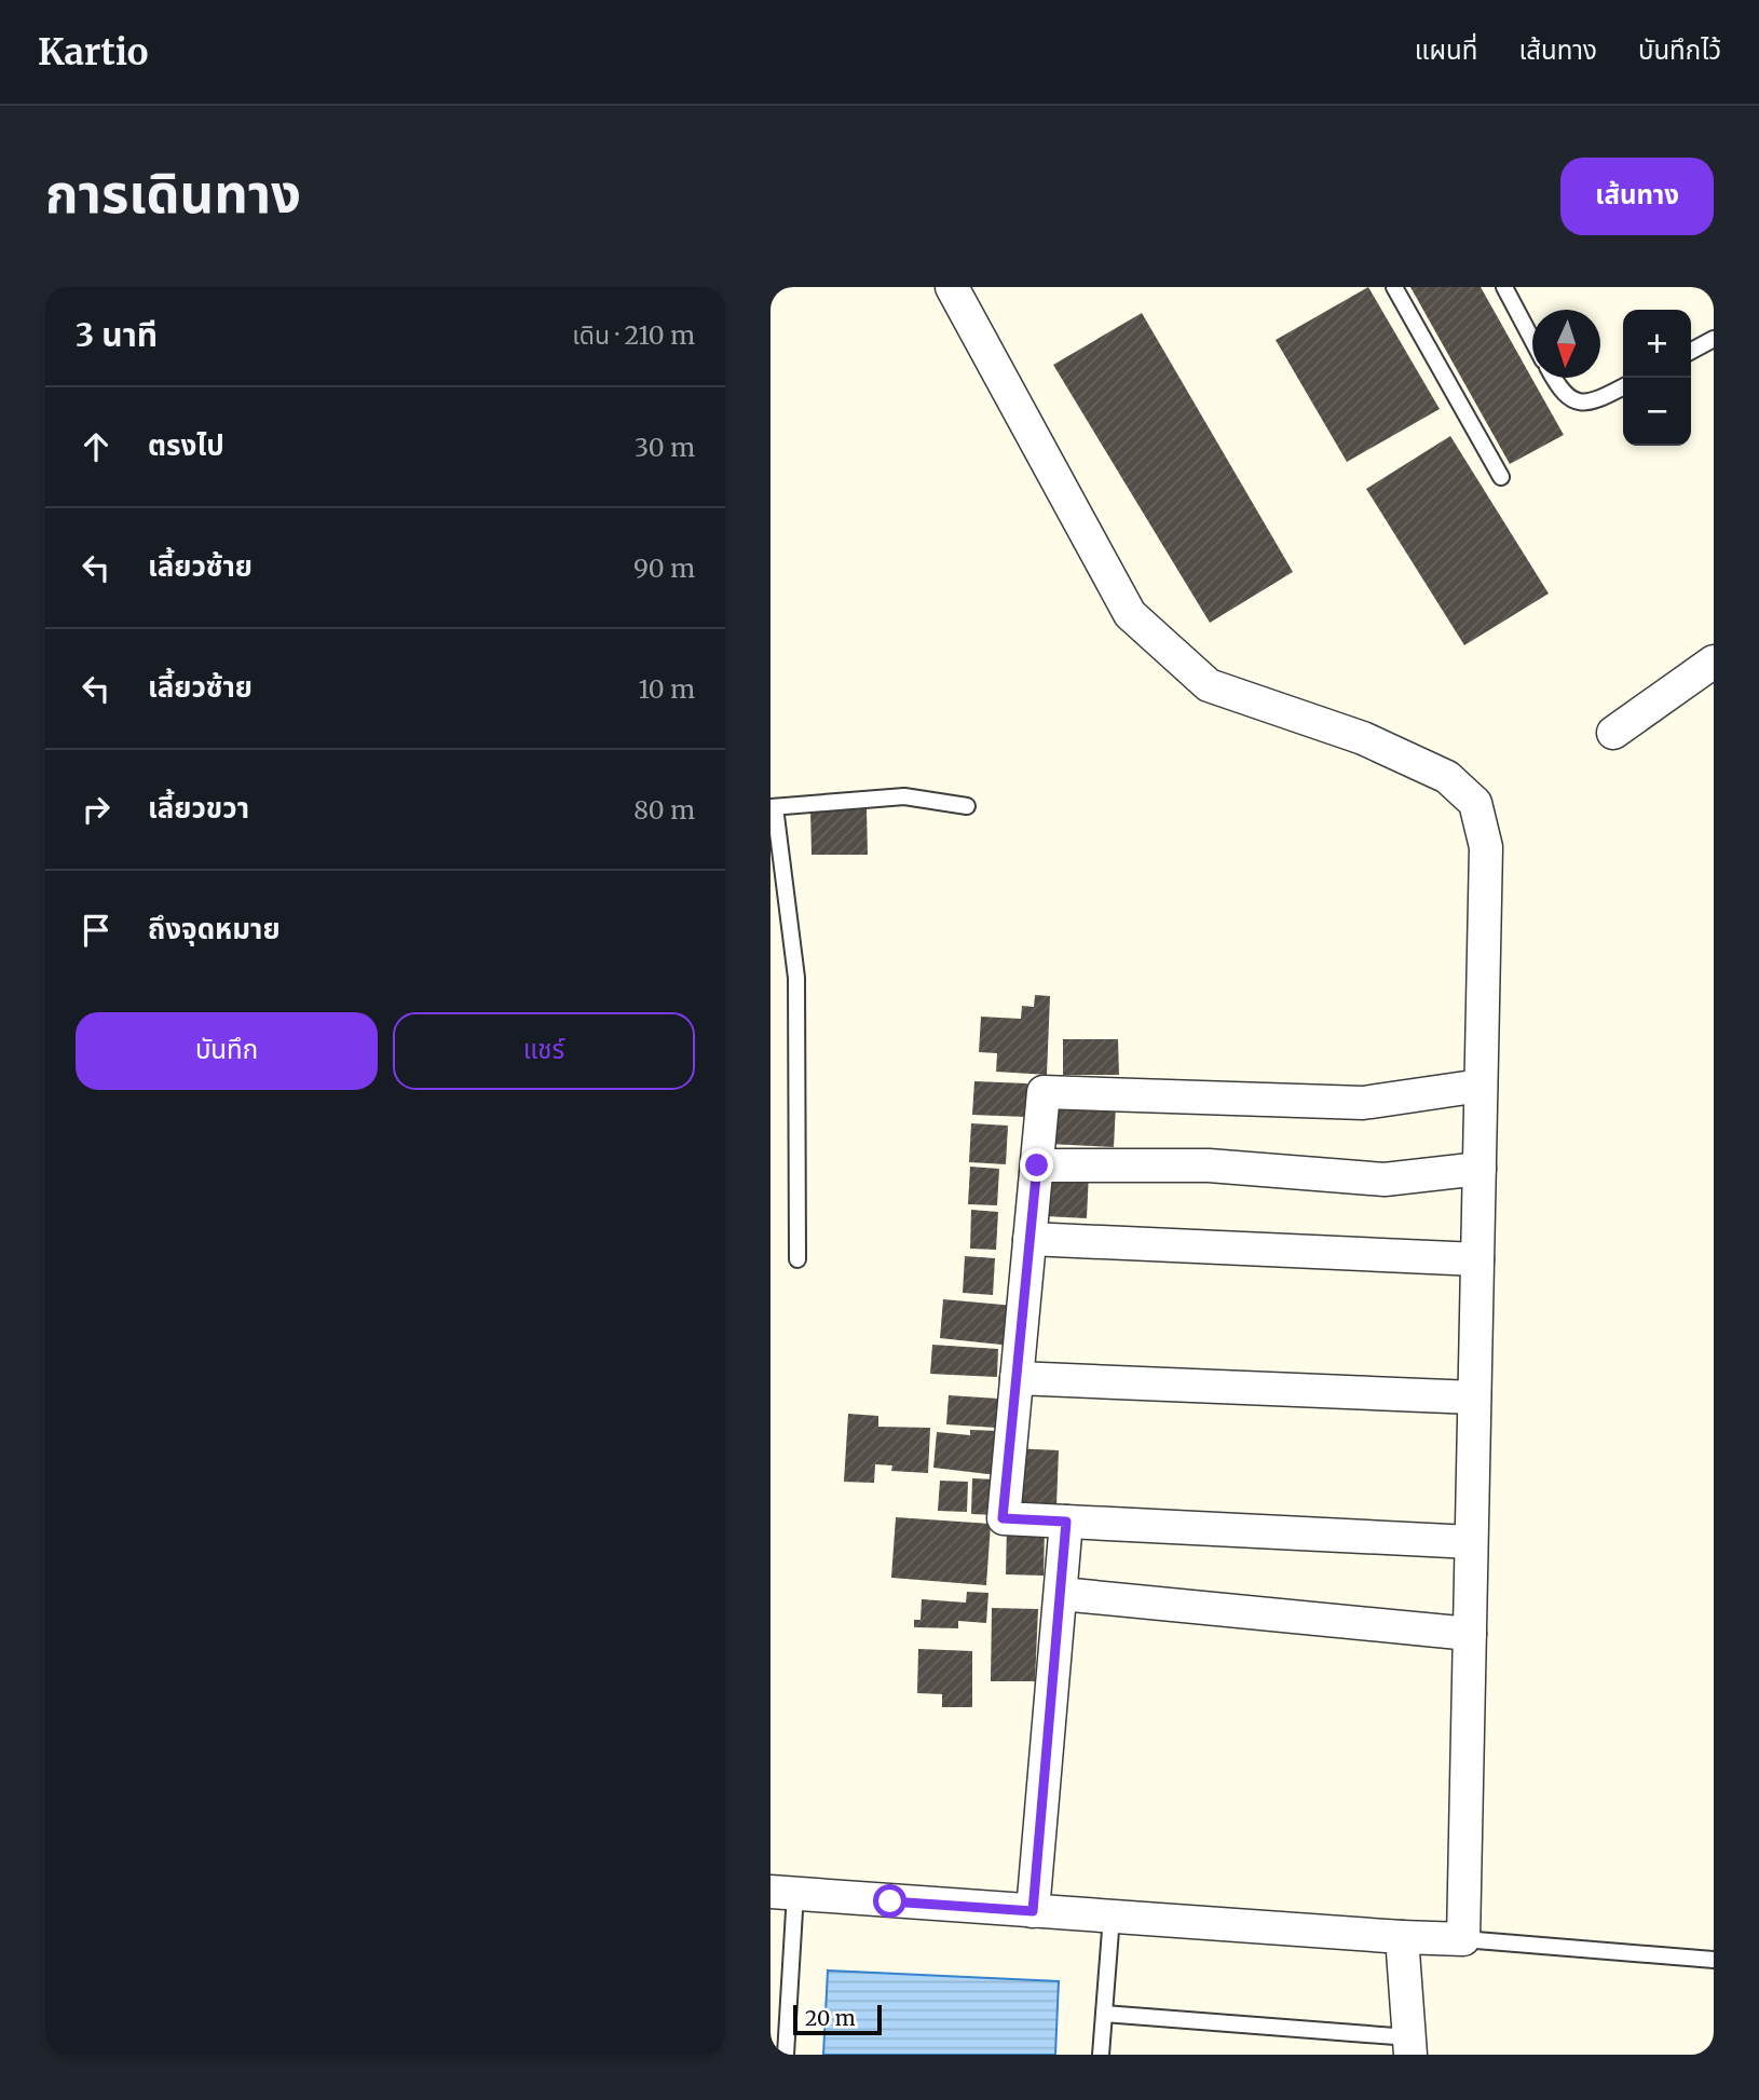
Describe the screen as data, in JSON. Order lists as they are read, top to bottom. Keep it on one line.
{"scale_bar":"20 m","north":"bottom","page":{"header":"Kartio","nav":["แผนที่","เส้นทาง","บันทึกไว้"],"title":"การเดินทาง","buttons":["เส้นทาง",["บันทึก","แชร์"]],"heading":["3 นาที","เดิน · 210 m"],"map_buttons":["+","−"],"list":[["ตรงไป","30 m"],["เลี้ยวซ้าย","90 m"],["เลี้ยวซ้าย","10 m"],["เลี้ยวขวา","80 m"],"ถึงจุดหมาย"],"scale":"20 m"}}
